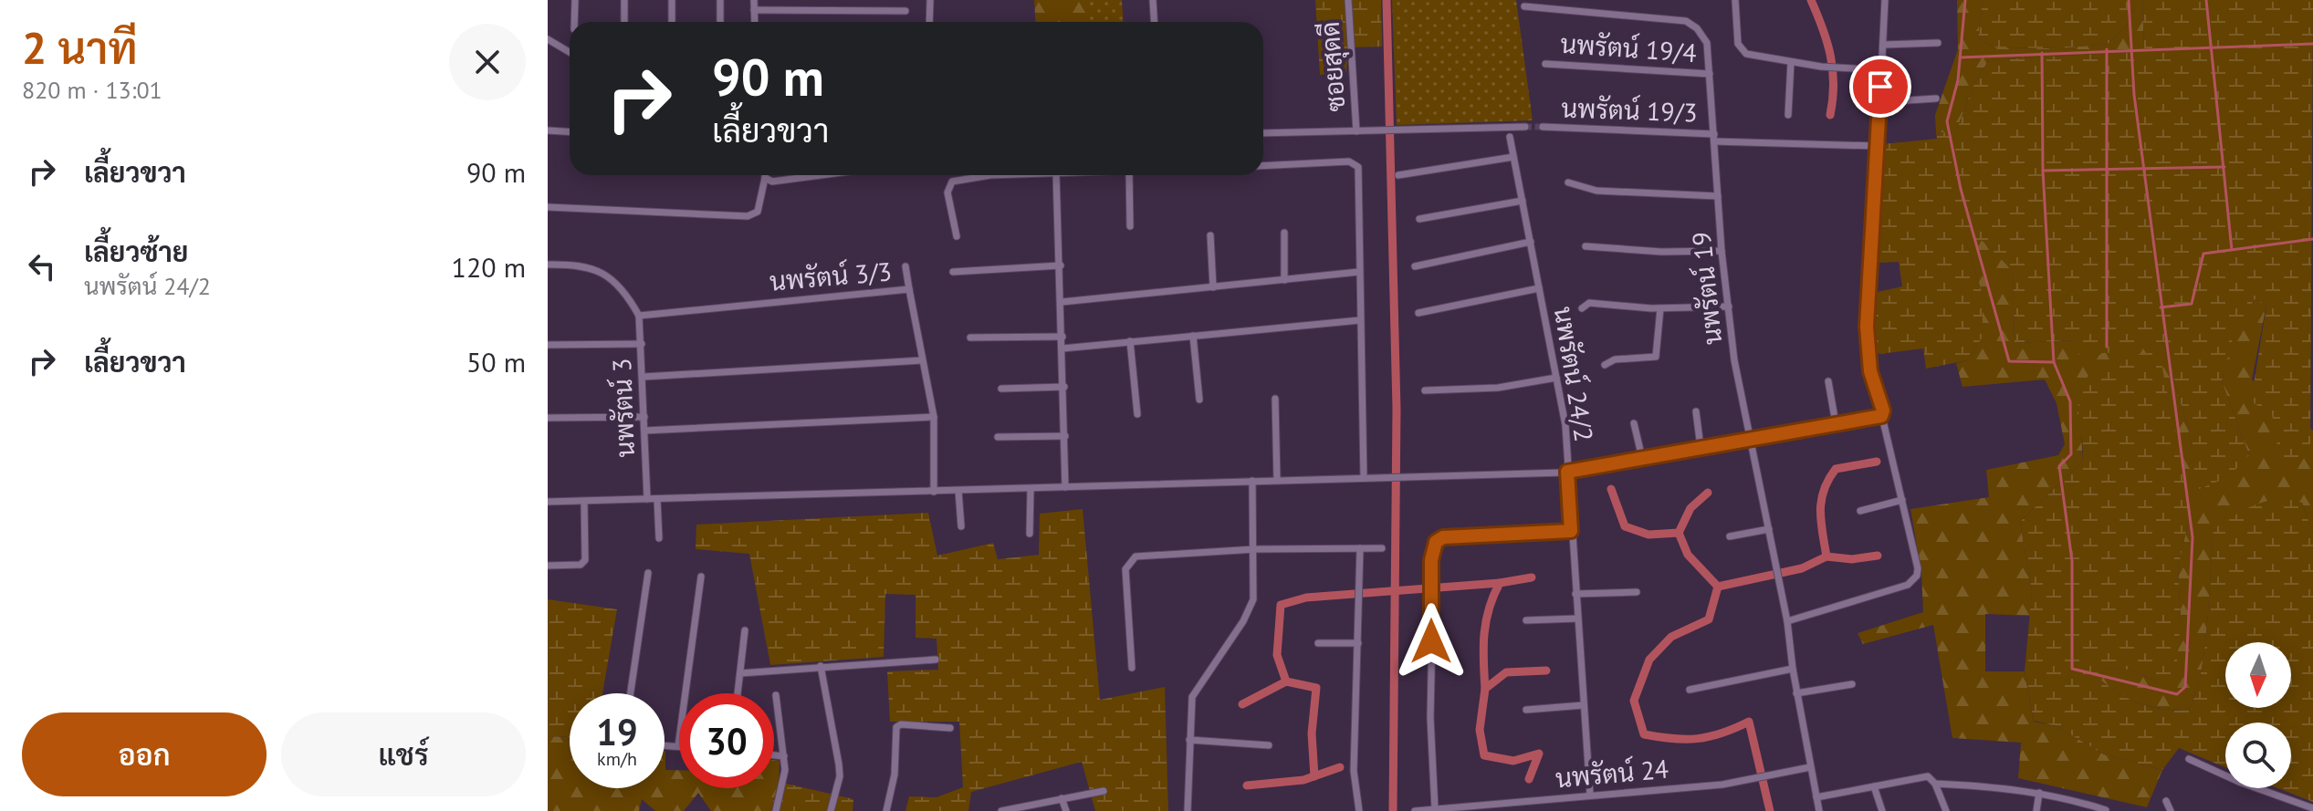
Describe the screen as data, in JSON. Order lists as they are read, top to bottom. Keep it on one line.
{"streets":{"street":["นพรัตน์ 19/4","ซอยสุดดี","นพรัตน์ 19/3","นพรัตน์ 3/3","นพรัตน์ 19","นพรัตน์ 24/2","นพรัตน์ 3","นพรัตน์ 24"]},"crossings":[["นพรัตน์ 19/4","นพรัตน์ 19"],["นพรัตน์ 19/3","นพรัตน์ 19"],["นพรัตน์ 3/3","นพรัตน์ 3"],["นพรัตน์ 19","นพรัตน์ 24"],["นพรัตน์ 24/2","นพรัตน์ 24"]],"north":"bottom","page":{"heading":["2 นาที","820 m · 13:01"],"turn":["90 m","เลี้ยวขวา"],"list":[{"name":"เลี้ยวขวา","value":"90 m"},{"name":"เลี้ยวซ้าย","note":"นพรัตน์ 24/2","value":"120 m"},{"name":"เลี้ยวขวา","value":"50 m"}],"speed":"19 km/h","limit":"30","buttons":["ออก","แชร์"]}}
